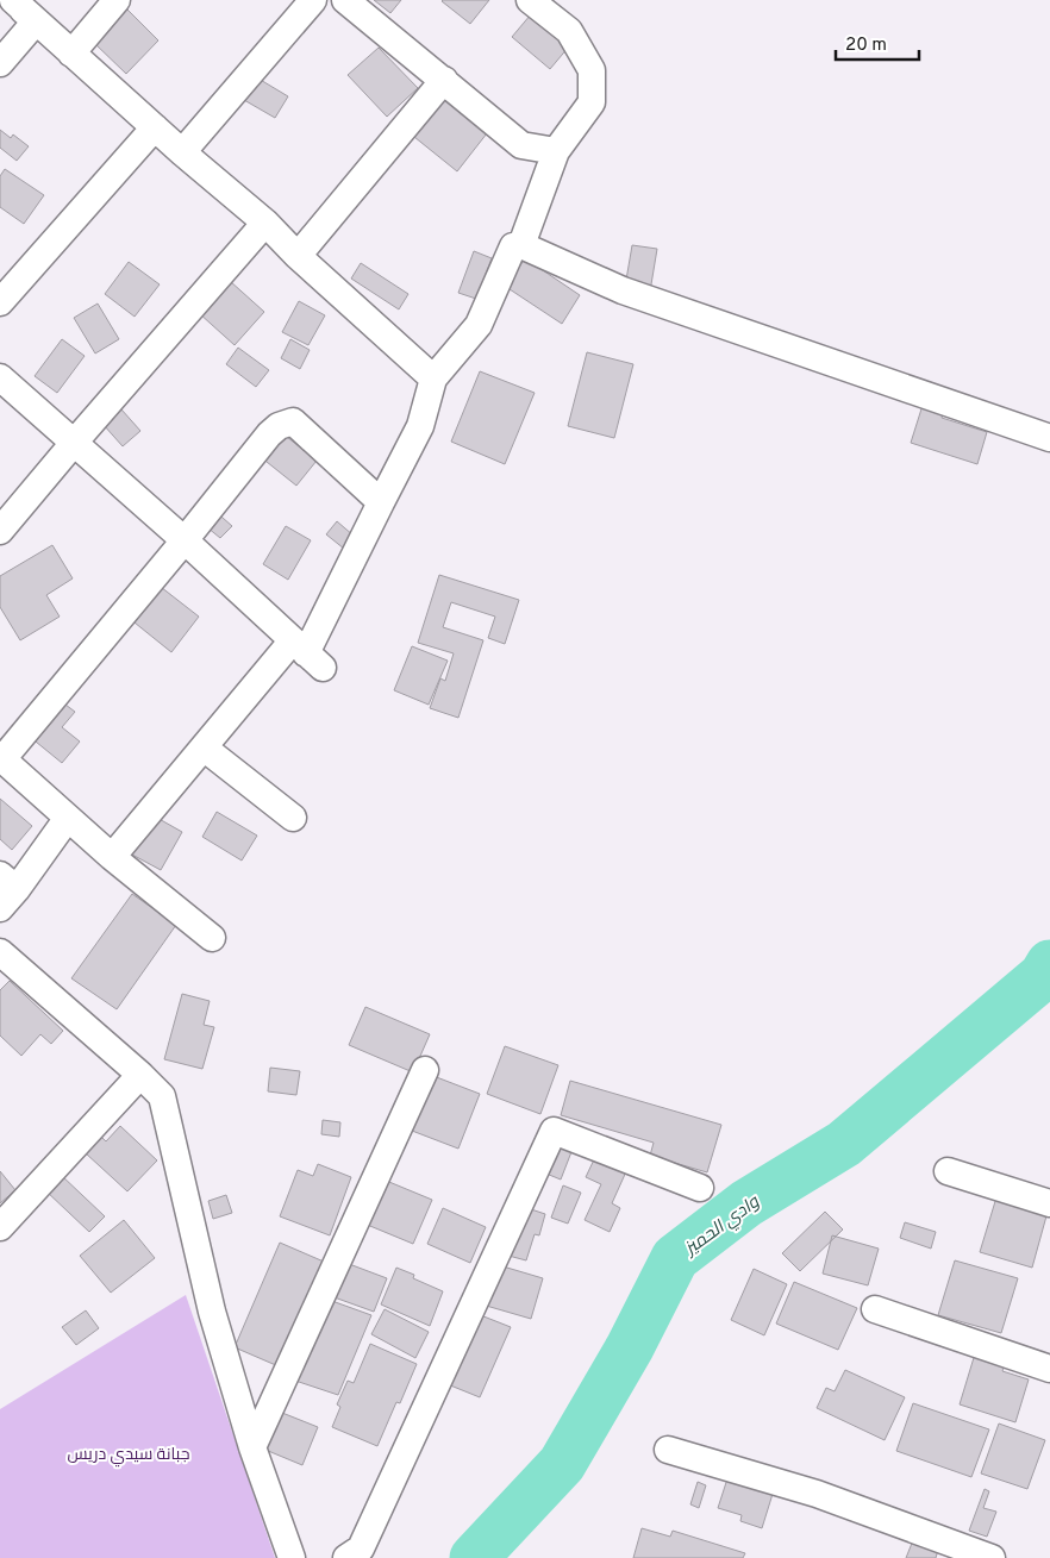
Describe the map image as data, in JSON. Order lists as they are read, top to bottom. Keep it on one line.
{"water":["وادي الحميز"],"parks":["جبانة سيدي دريس"],"scale_bar":"20 m"}
